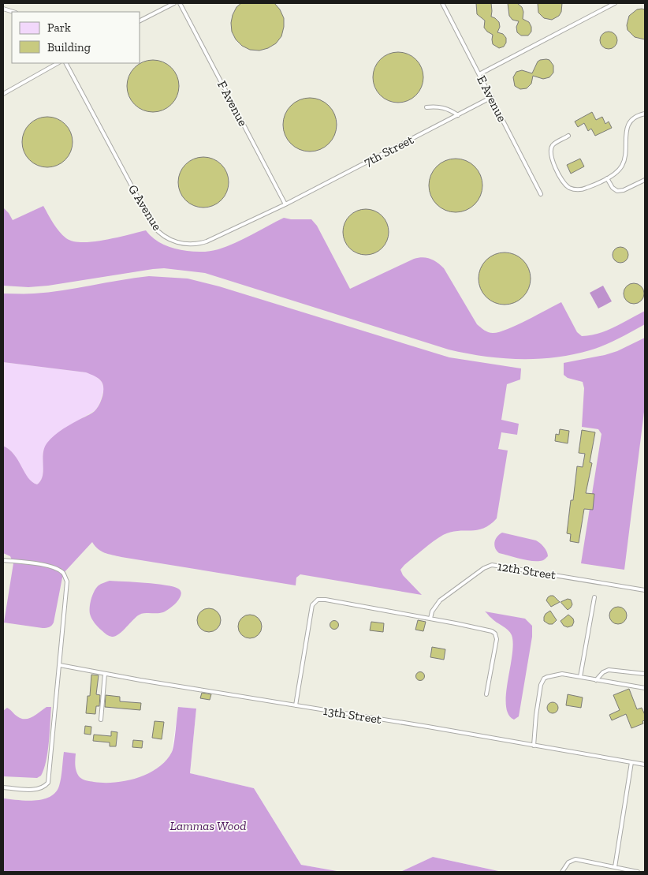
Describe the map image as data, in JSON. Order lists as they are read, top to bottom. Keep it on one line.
{"streets":{"lane":["E Avenue","F Avenue","7th Street","G Avenue","12th Street","13th Street"]},"crossings":[["E Avenue","7th Street"],["F Avenue","7th Street"],["F Avenue","G Avenue"],["7th Street","G Avenue"]],"parks":["Lammas Wood"],"legend":["Park","Building"]}
